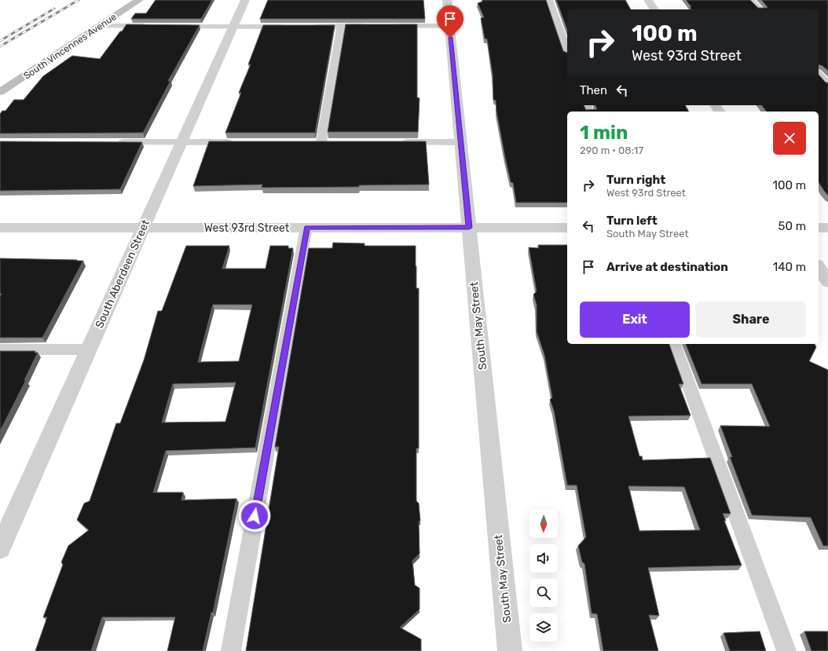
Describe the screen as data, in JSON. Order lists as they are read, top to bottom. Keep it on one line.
{"streets":{"main road":["South Vincennes Avenue"],"street":["West 93rd Street","South Aberdeen Street","South May Street"]},"crossings":[["West 93rd Street","South Aberdeen Street"],["West 93rd Street","South May Street"]],"north":"bottom","page":{"turn":["100 m","West 93rd Street"],"then":"Then","heading":["1 min","290 m · 08:17"],"list":[{"name":"Turn right","note":"West 93rd Street","value":"100 m"},{"name":"Turn left","note":"South May Street","value":"50 m"},{"name":"Arrive at destination","value":"140 m"}],"buttons":["Exit","Share"]}}
